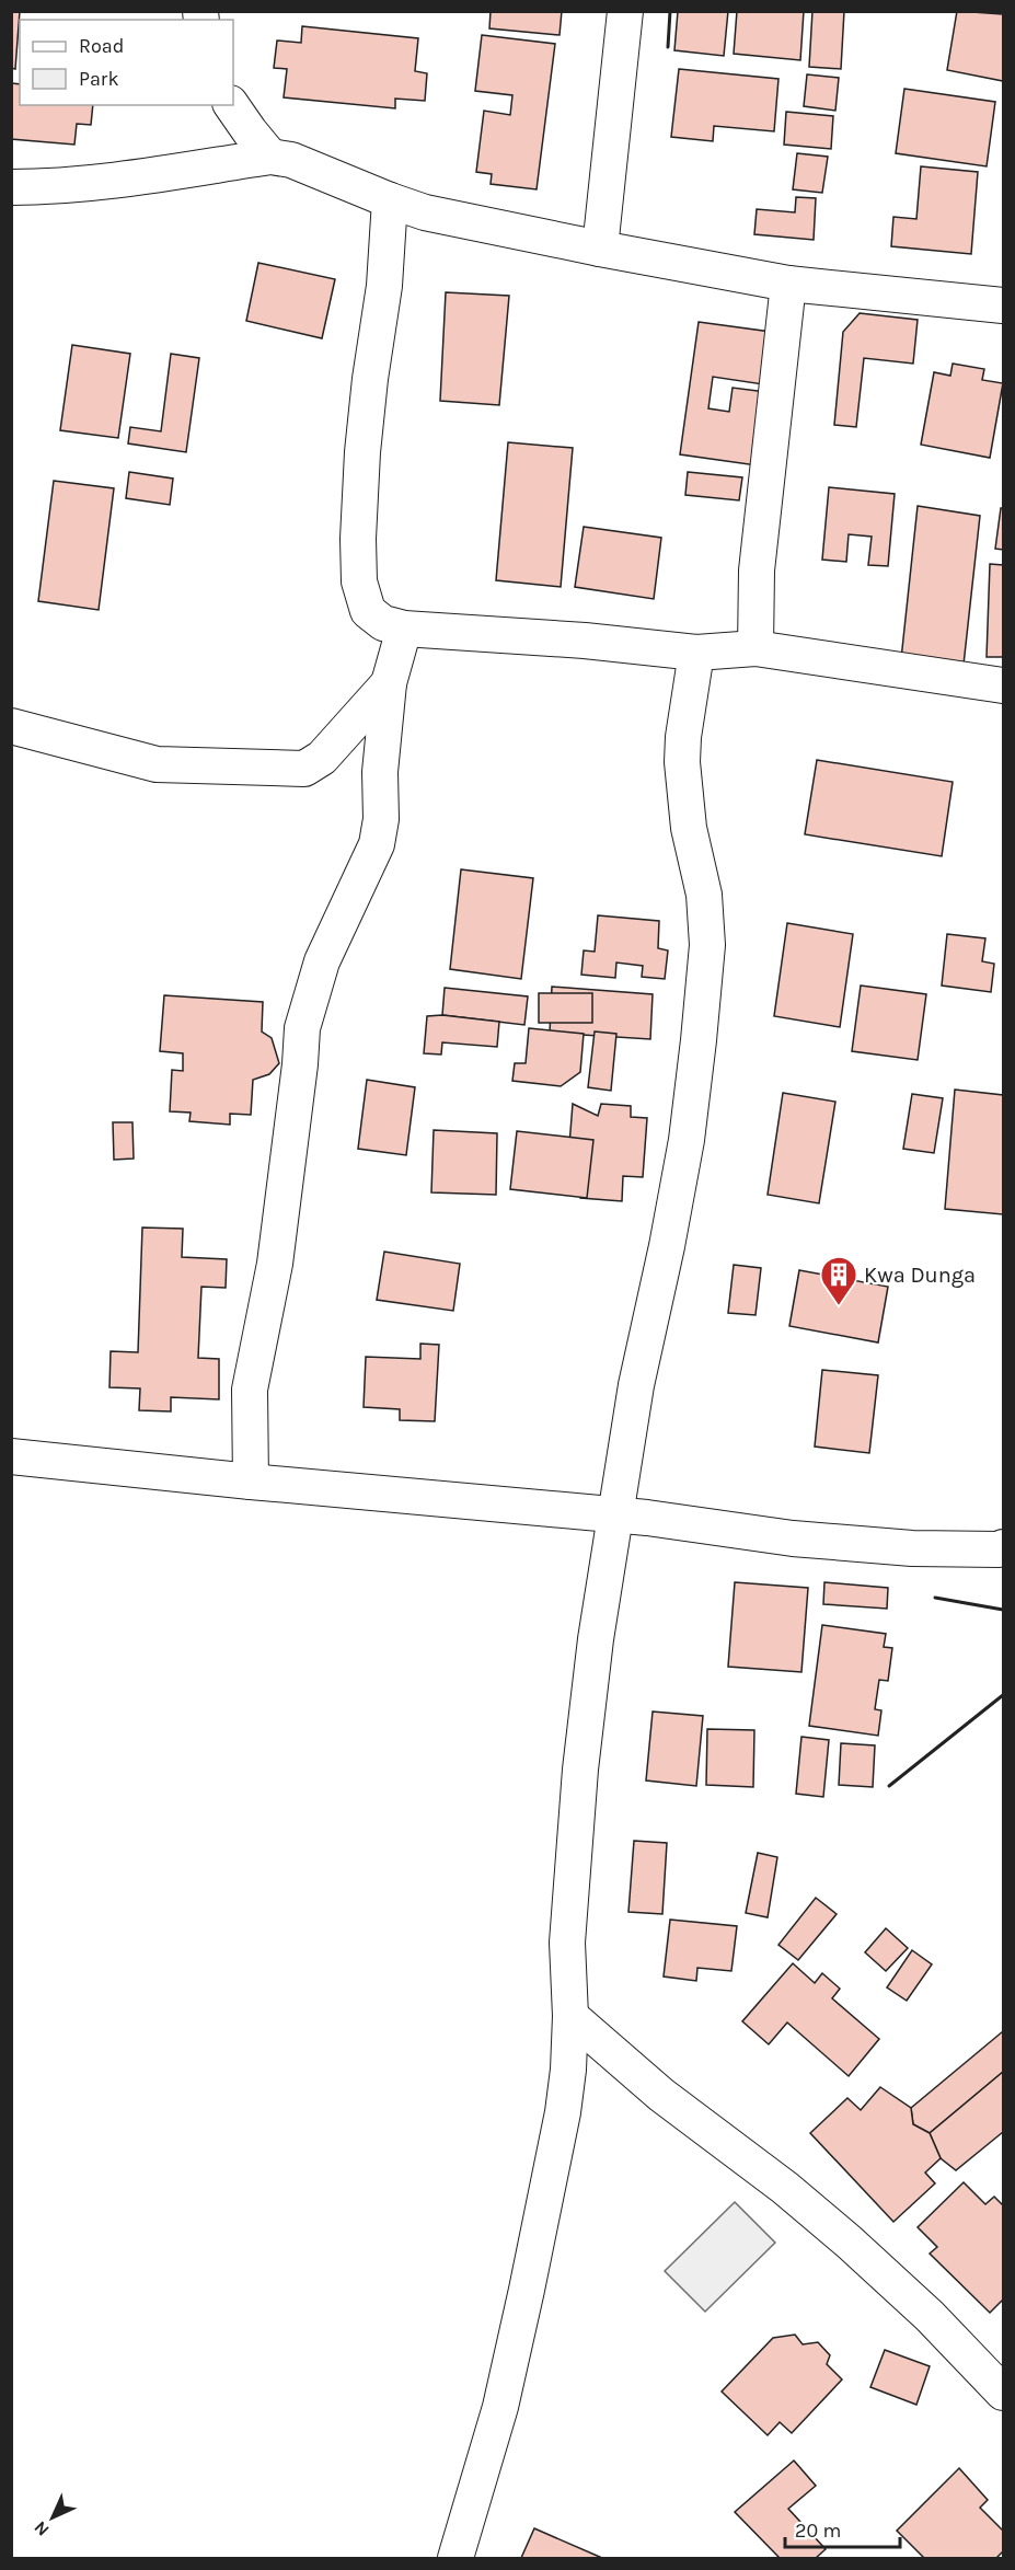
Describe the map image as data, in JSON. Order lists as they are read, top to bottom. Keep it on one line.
{"places":{"building":["Kwa Dunga"]},"legend":["Road","Park"],"scale_bar":"20 m","north":"bottom left"}
